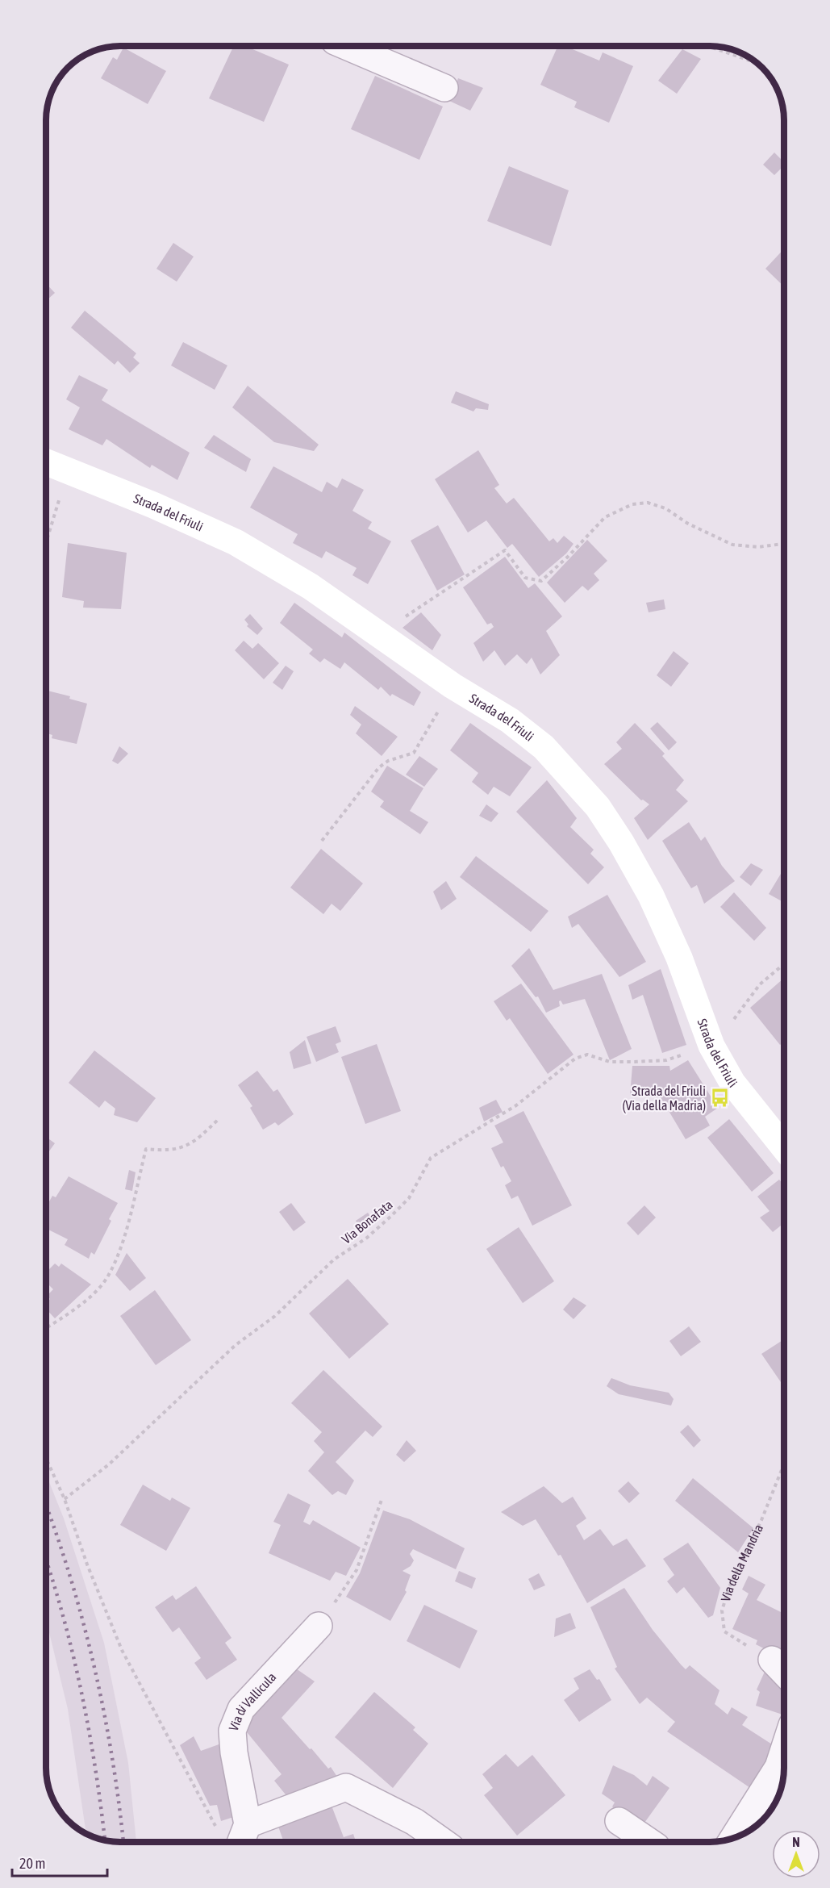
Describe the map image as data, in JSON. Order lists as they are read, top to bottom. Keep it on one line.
{"streets":{"main road":["Strada del Friuli"],"street":["Via di Vallicula"],"path":["Via Bonafata","Via della Mandria"]},"crossings":[["Strada del Friuli","Via Bonafata"]],"places":{"bus stop":["Strada del Friuli (Via della Madria)"]},"scale_bar":"20 m","north":"top"}
